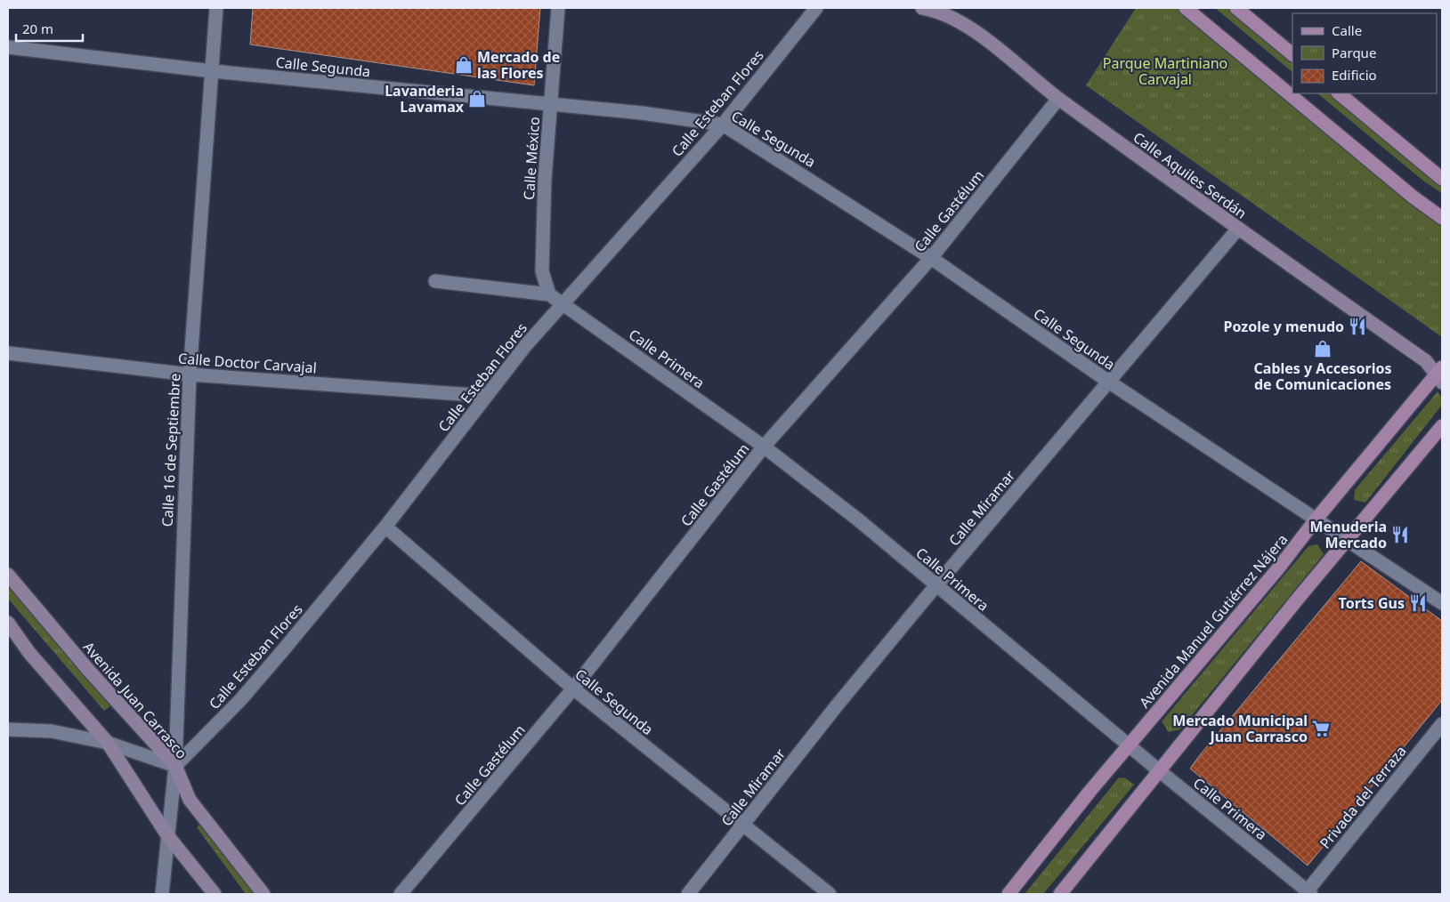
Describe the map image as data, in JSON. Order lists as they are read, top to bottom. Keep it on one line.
{"streets":{"main road":["Avenida Manuel Gutiérrez Nájera"],"street":["Calle Segunda","Calle Esteban Flores","Calle México","Calle Aquiles Serdán","Calle Gastélum","Calle Primera","Calle Doctor Carvajal","Calle 16 de Septiembre","Calle Miramar","Avenida Juan Carrasco","Privada del Terraza"]},"crossings":[["Calle Segunda","Calle Esteban Flores"],["Calle Segunda","Calle México"],["Calle Segunda","Calle Gastélum"],["Calle Segunda","Calle 16 de Septiembre"],["Calle Segunda","Calle Miramar"],["Calle Segunda","Avenida Manuel Gutiérrez Nájera"],["Calle Esteban Flores","Calle Primera"],["Calle Esteban Flores","Calle Doctor Carvajal"],["Calle Esteban Flores","Calle 16 de Septiembre"],["Calle Esteban Flores","Avenida Juan Carrasco"],["Calle Aquiles Serdán","Calle Gastélum"],["Calle Aquiles Serdán","Calle Miramar"],["Calle Aquiles Serdán","Avenida Manuel Gutiérrez Nájera"],["Calle Gastélum","Calle Primera"],["Calle Primera","Calle Miramar"],["Calle Primera","Avenida Manuel Gutiérrez Nájera"],["Calle Primera","Privada del Terraza"],["Calle Doctor Carvajal","Calle 16 de Septiembre"],["Calle 16 de Septiembre","Avenida Juan Carrasco"]],"parks":["Parque Martiniano Carvajal"],"places":{"shop":["Mercado de las Flores","Lavanderia Lavamax","Cables y Accesorios de Comunicaciones"],"restaurant":["Pozole y menudo","Menuderia Mercado","Torts Gus"],"supermarket":["Mercado Municipal Juan Carrasco"]},"legend":["Calle","Parque","Edificio"],"scale_bar":"20 m"}
